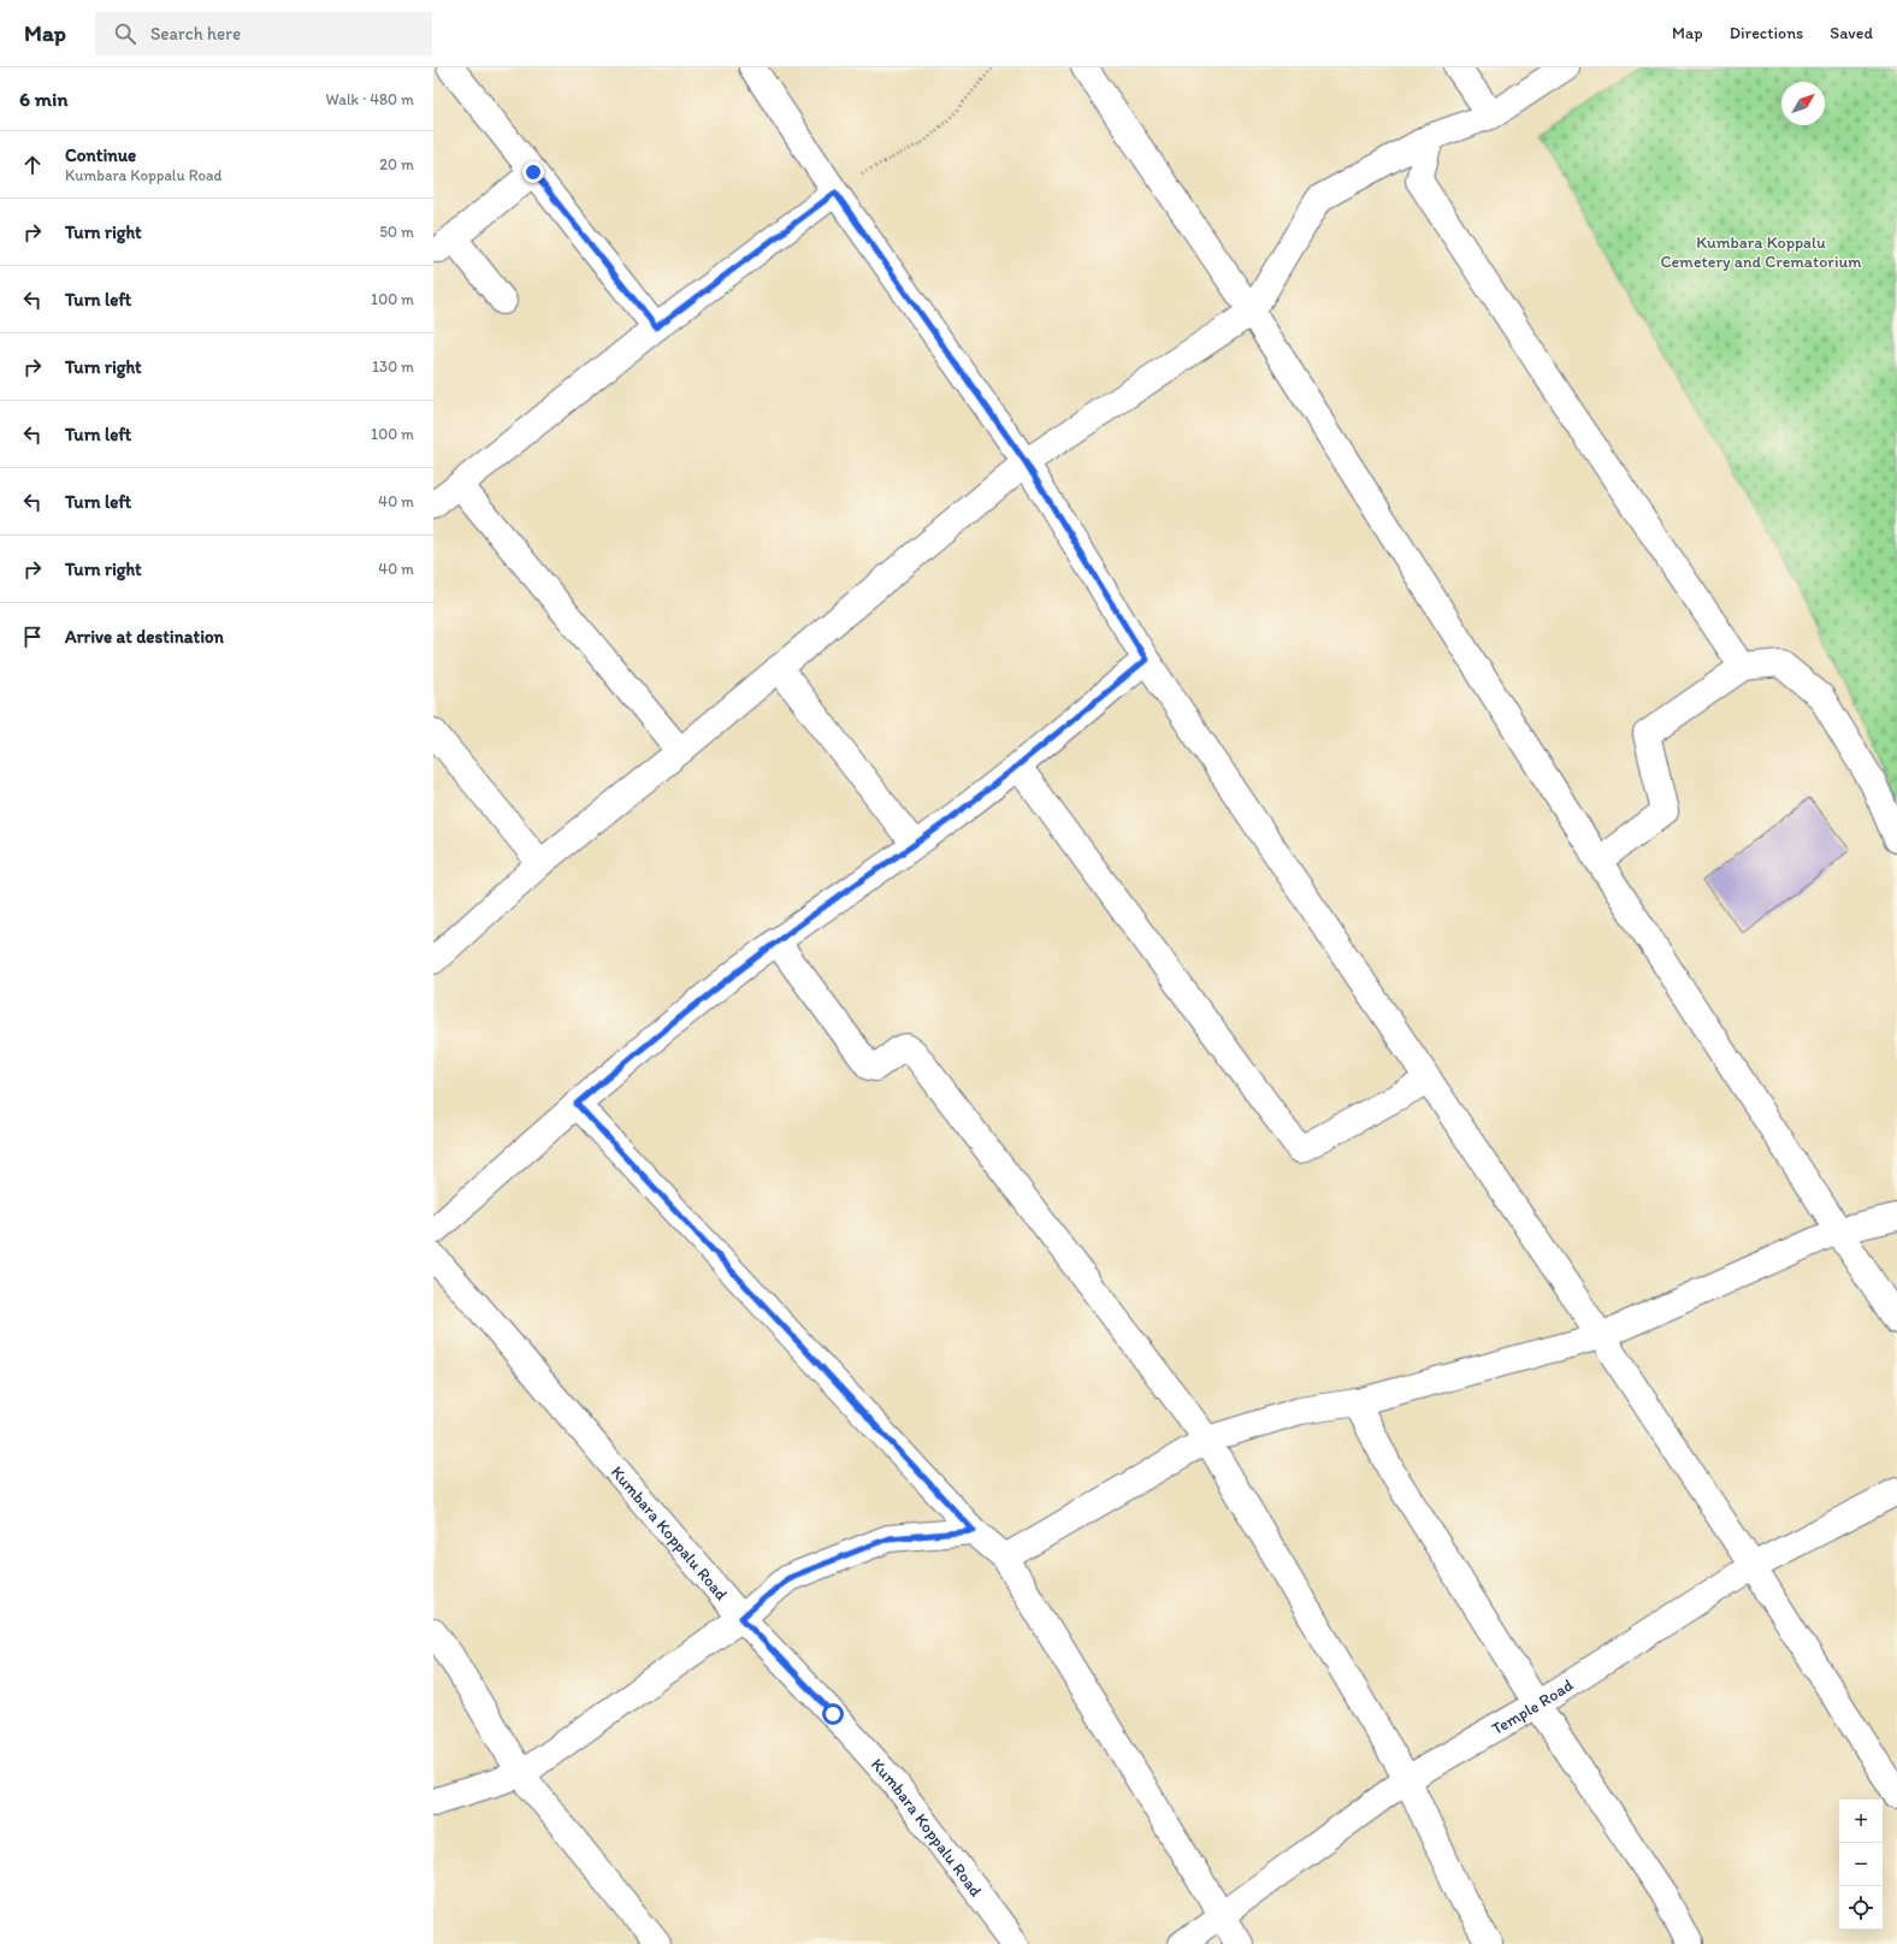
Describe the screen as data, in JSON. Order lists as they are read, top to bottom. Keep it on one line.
{"streets":{"street":["Kumbara Koppalu Road","Temple Road"]},"parks":["Kumbara Koppalu Cemetery and Crematorium"],"north":"top right","page":{"header":"Map","search":"Search here","nav":["Map","Directions","Saved"],"heading":["6 min","Walk · 480 m"],"list":[["Continue","Kumbara Koppalu Road","20 m"],["Turn right","50 m"],["Turn left","100 m"],["Turn right","130 m"],["Turn left","100 m"],["Turn left","40 m"],["Turn right","40 m"],"Arrive at destination"],"map_buttons":["+","−"]}}
